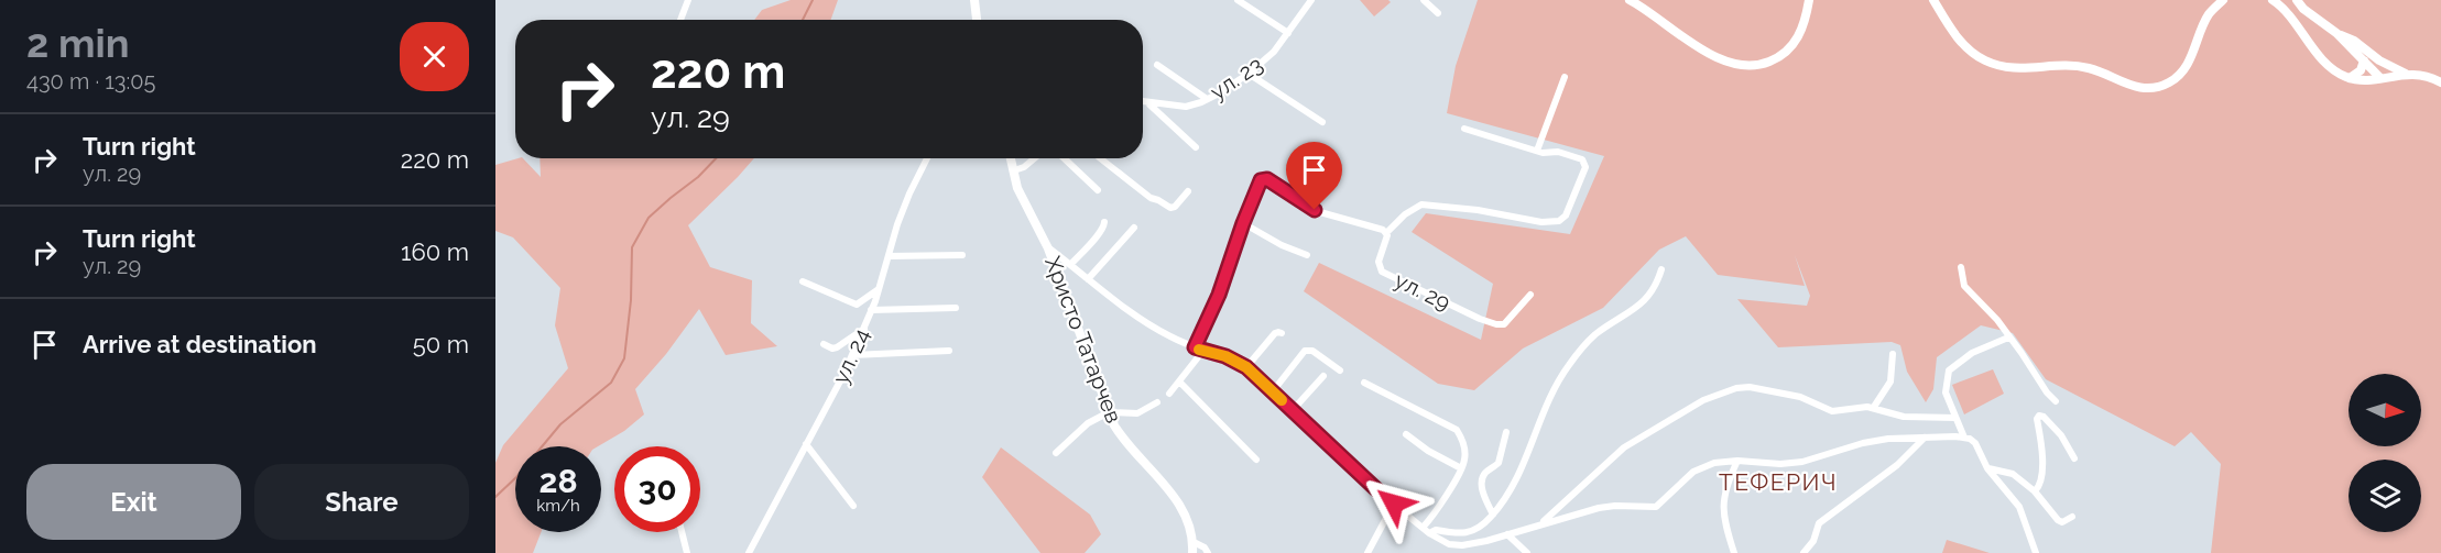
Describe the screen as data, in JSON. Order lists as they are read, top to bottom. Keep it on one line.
{"streets":{"main road":["Христо Татарчев"],"street":["ул. 23","ул. 29","ул. 24"]},"districts":["ТЕФЕРИЧ"],"north":"right","page":{"heading":["2 min","430 m · 13:05"],"turn":["220 m","ул. 29"],"list":[{"name":"Turn right","note":"ул. 29","value":"220 m"},{"name":"Turn right","note":"ул. 29","value":"160 m"},{"name":"Arrive at destination","value":"50 m"}],"speed":"28 km/h","limit":"30","buttons":["Exit","Share"]}}
